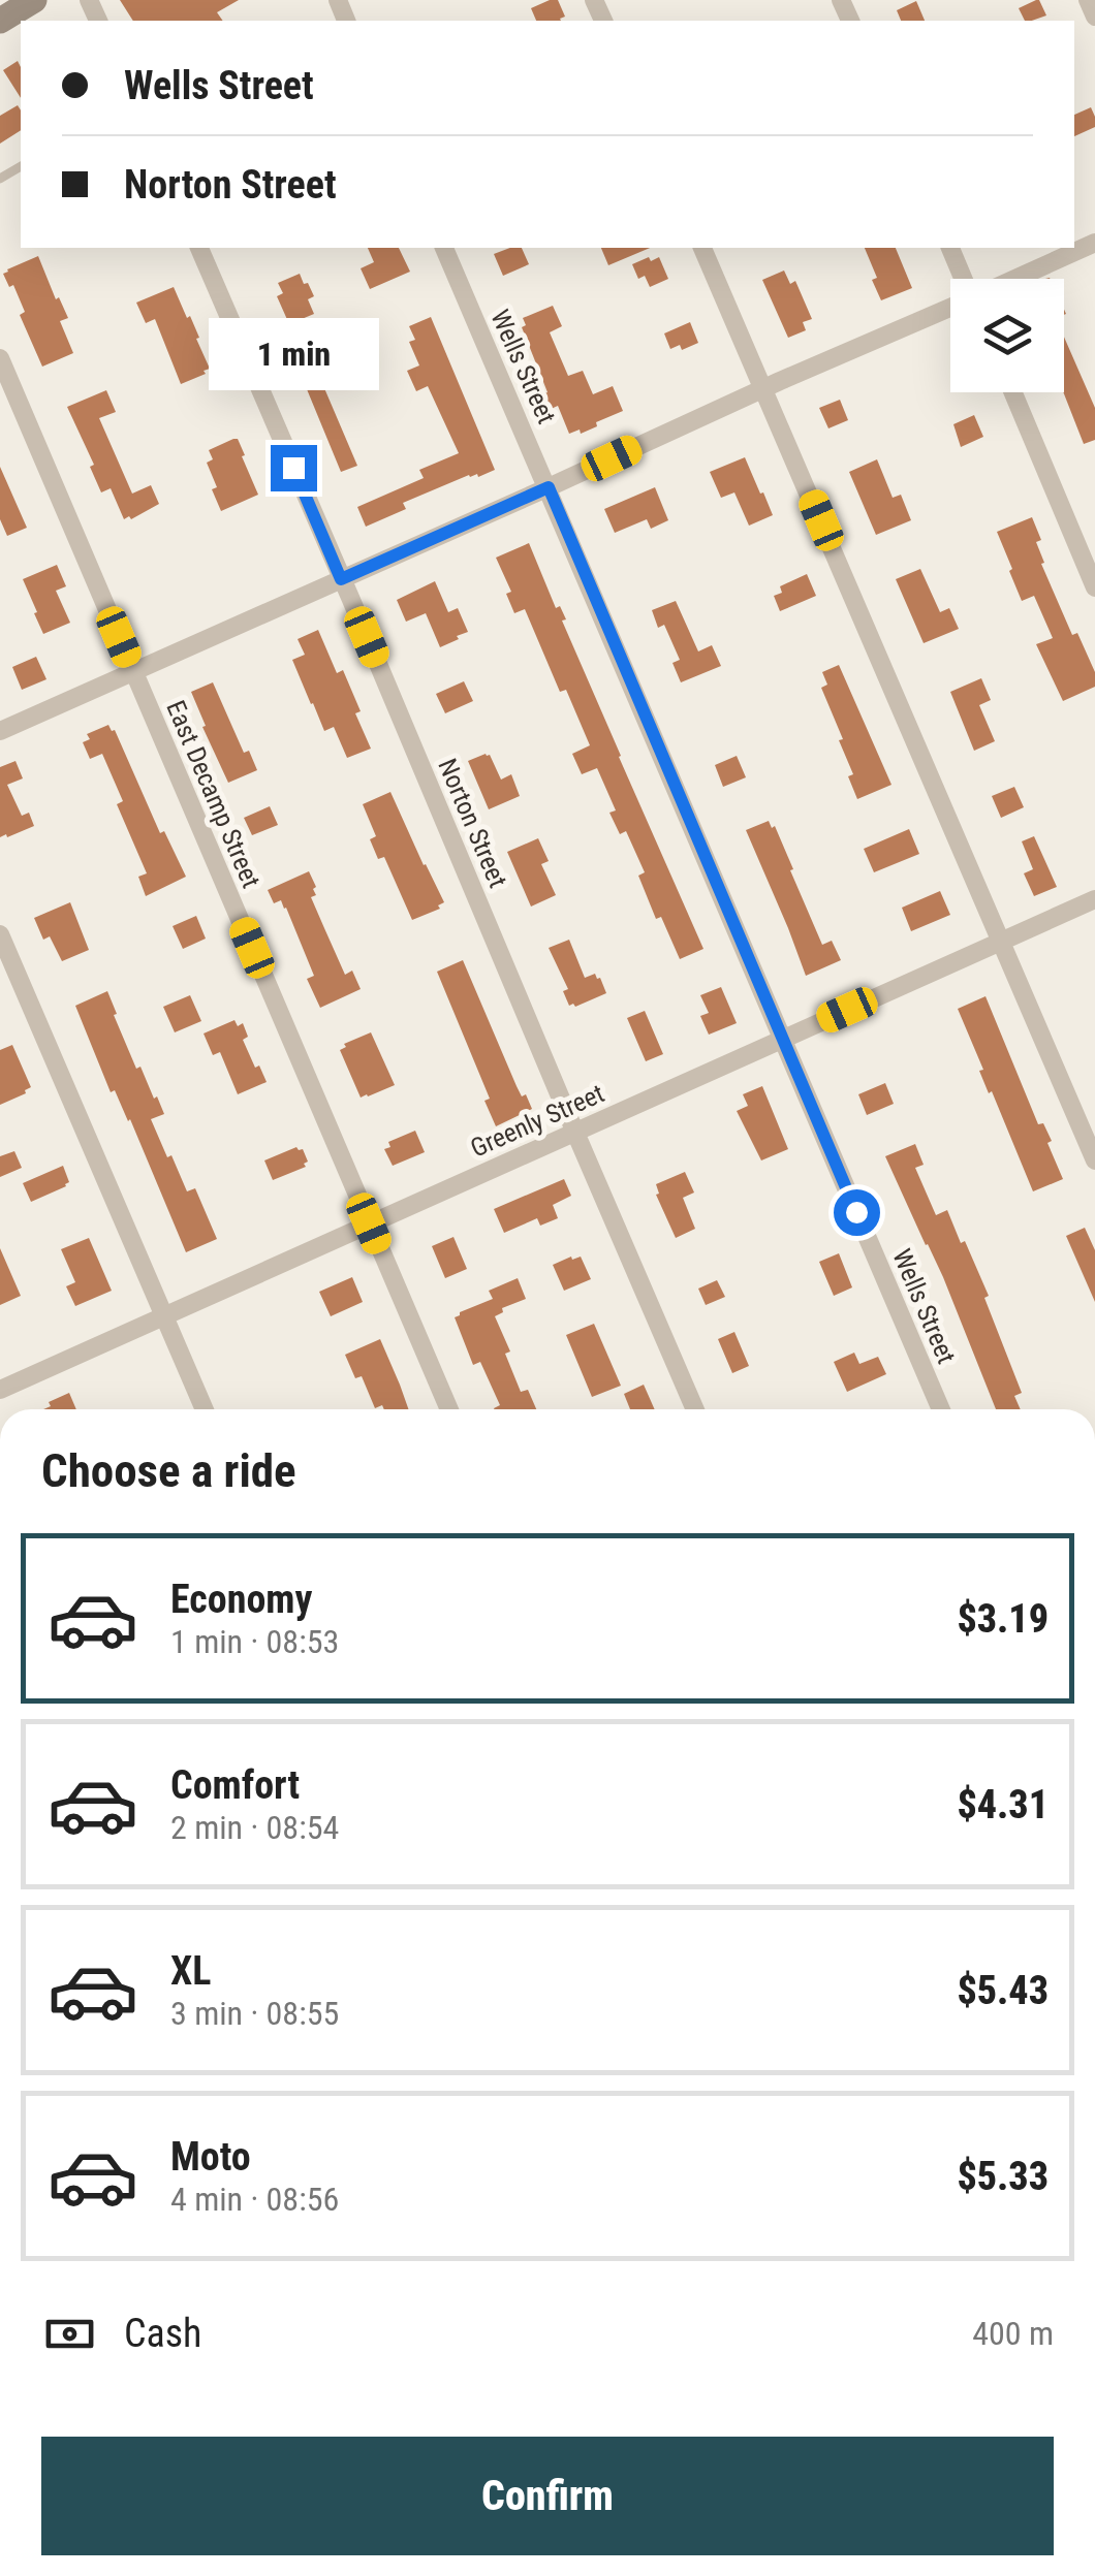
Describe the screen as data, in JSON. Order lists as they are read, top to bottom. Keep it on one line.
{"streets":{"street":["Wells Street","East Decamp Street","Norton Street","Greenly Street"]},"crossings":[["Wells Street","Greenly Street"],["East Decamp Street","Greenly Street"],["Norton Street","Greenly Street"]],"page":{"banner":["Wells Street","Norton Street"],"bubble":"1 min","heading":"Choose a ride","list":[{"name":"Economy","note":"1 min · 08:53","value":"$3.19"},{"name":"Comfort","note":"2 min · 08:54","value":"$4.31"},{"name":"XL","note":"3 min · 08:55","value":"$5.43"},{"name":"Moto","note":"4 min · 08:56","value":"$5.33"}],"pay":["Cash","400 m"],"buttons":"Confirm"}}
